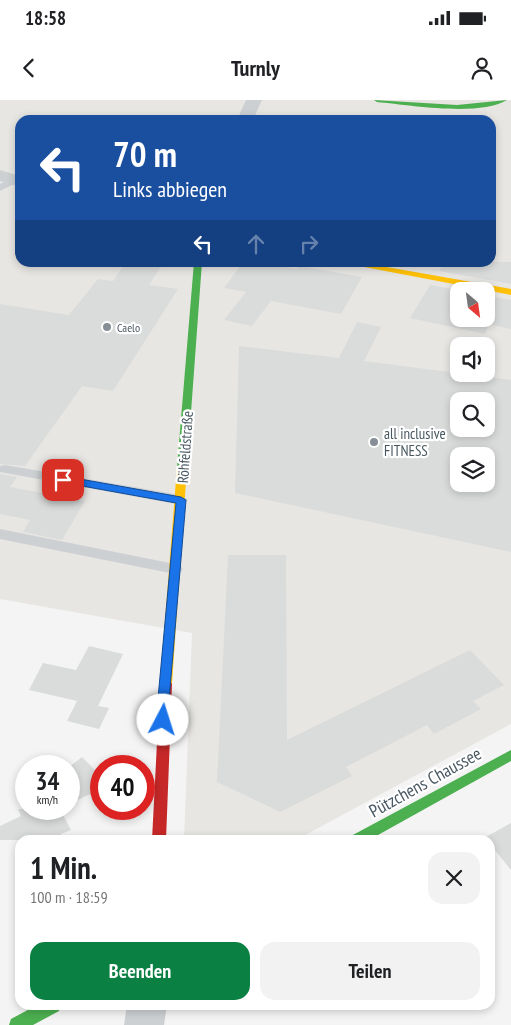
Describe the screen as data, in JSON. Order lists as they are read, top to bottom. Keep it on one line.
{"streets":{"street":["Röhfeldstraße","Pützchens Chaussee"]},"places":["Caelo","all inclusive FITNESS"],"north":"bottom right","page":{"status":"18:58","header":"Turnly","turn":["70 m","Links abbiegen"],"speed":"34 km/h","limit":"40","heading":["1 Min.","100 m · 18:59"],"buttons":["Beenden","Teilen"]}}
